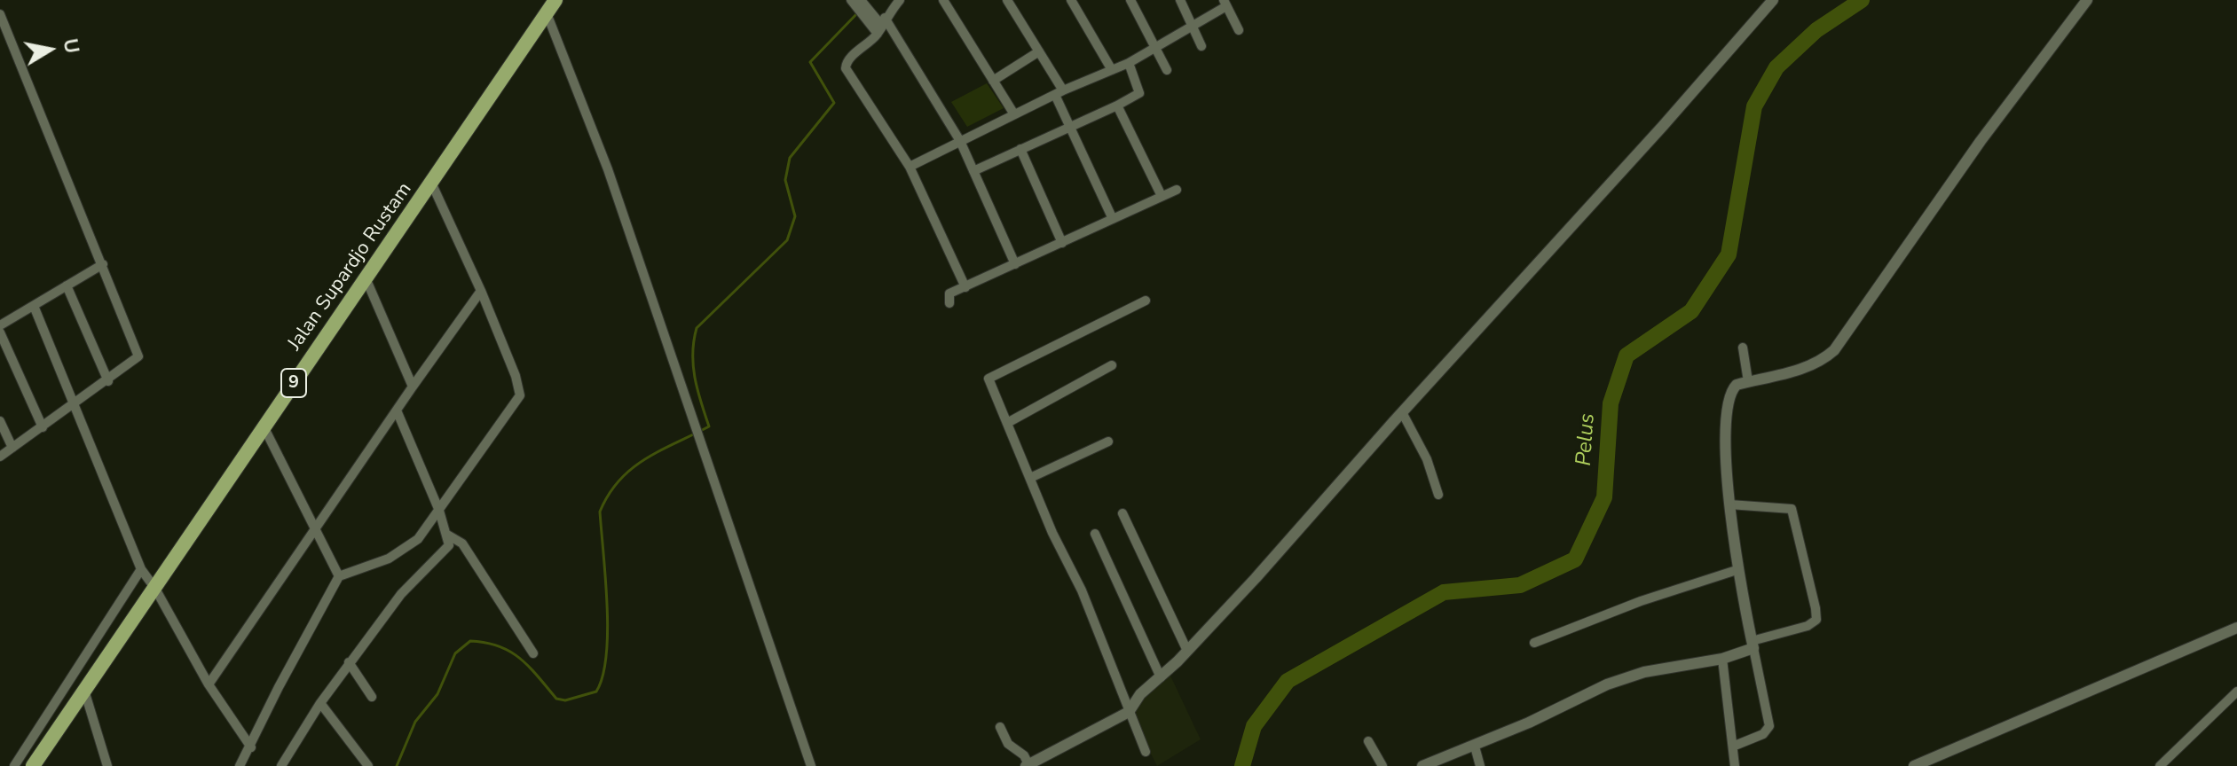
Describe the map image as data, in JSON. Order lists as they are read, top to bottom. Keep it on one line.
{"streets":{"highway":["Jalan Supardjo Rustam","9"]},"water":["Pelus"],"north":"right"}
